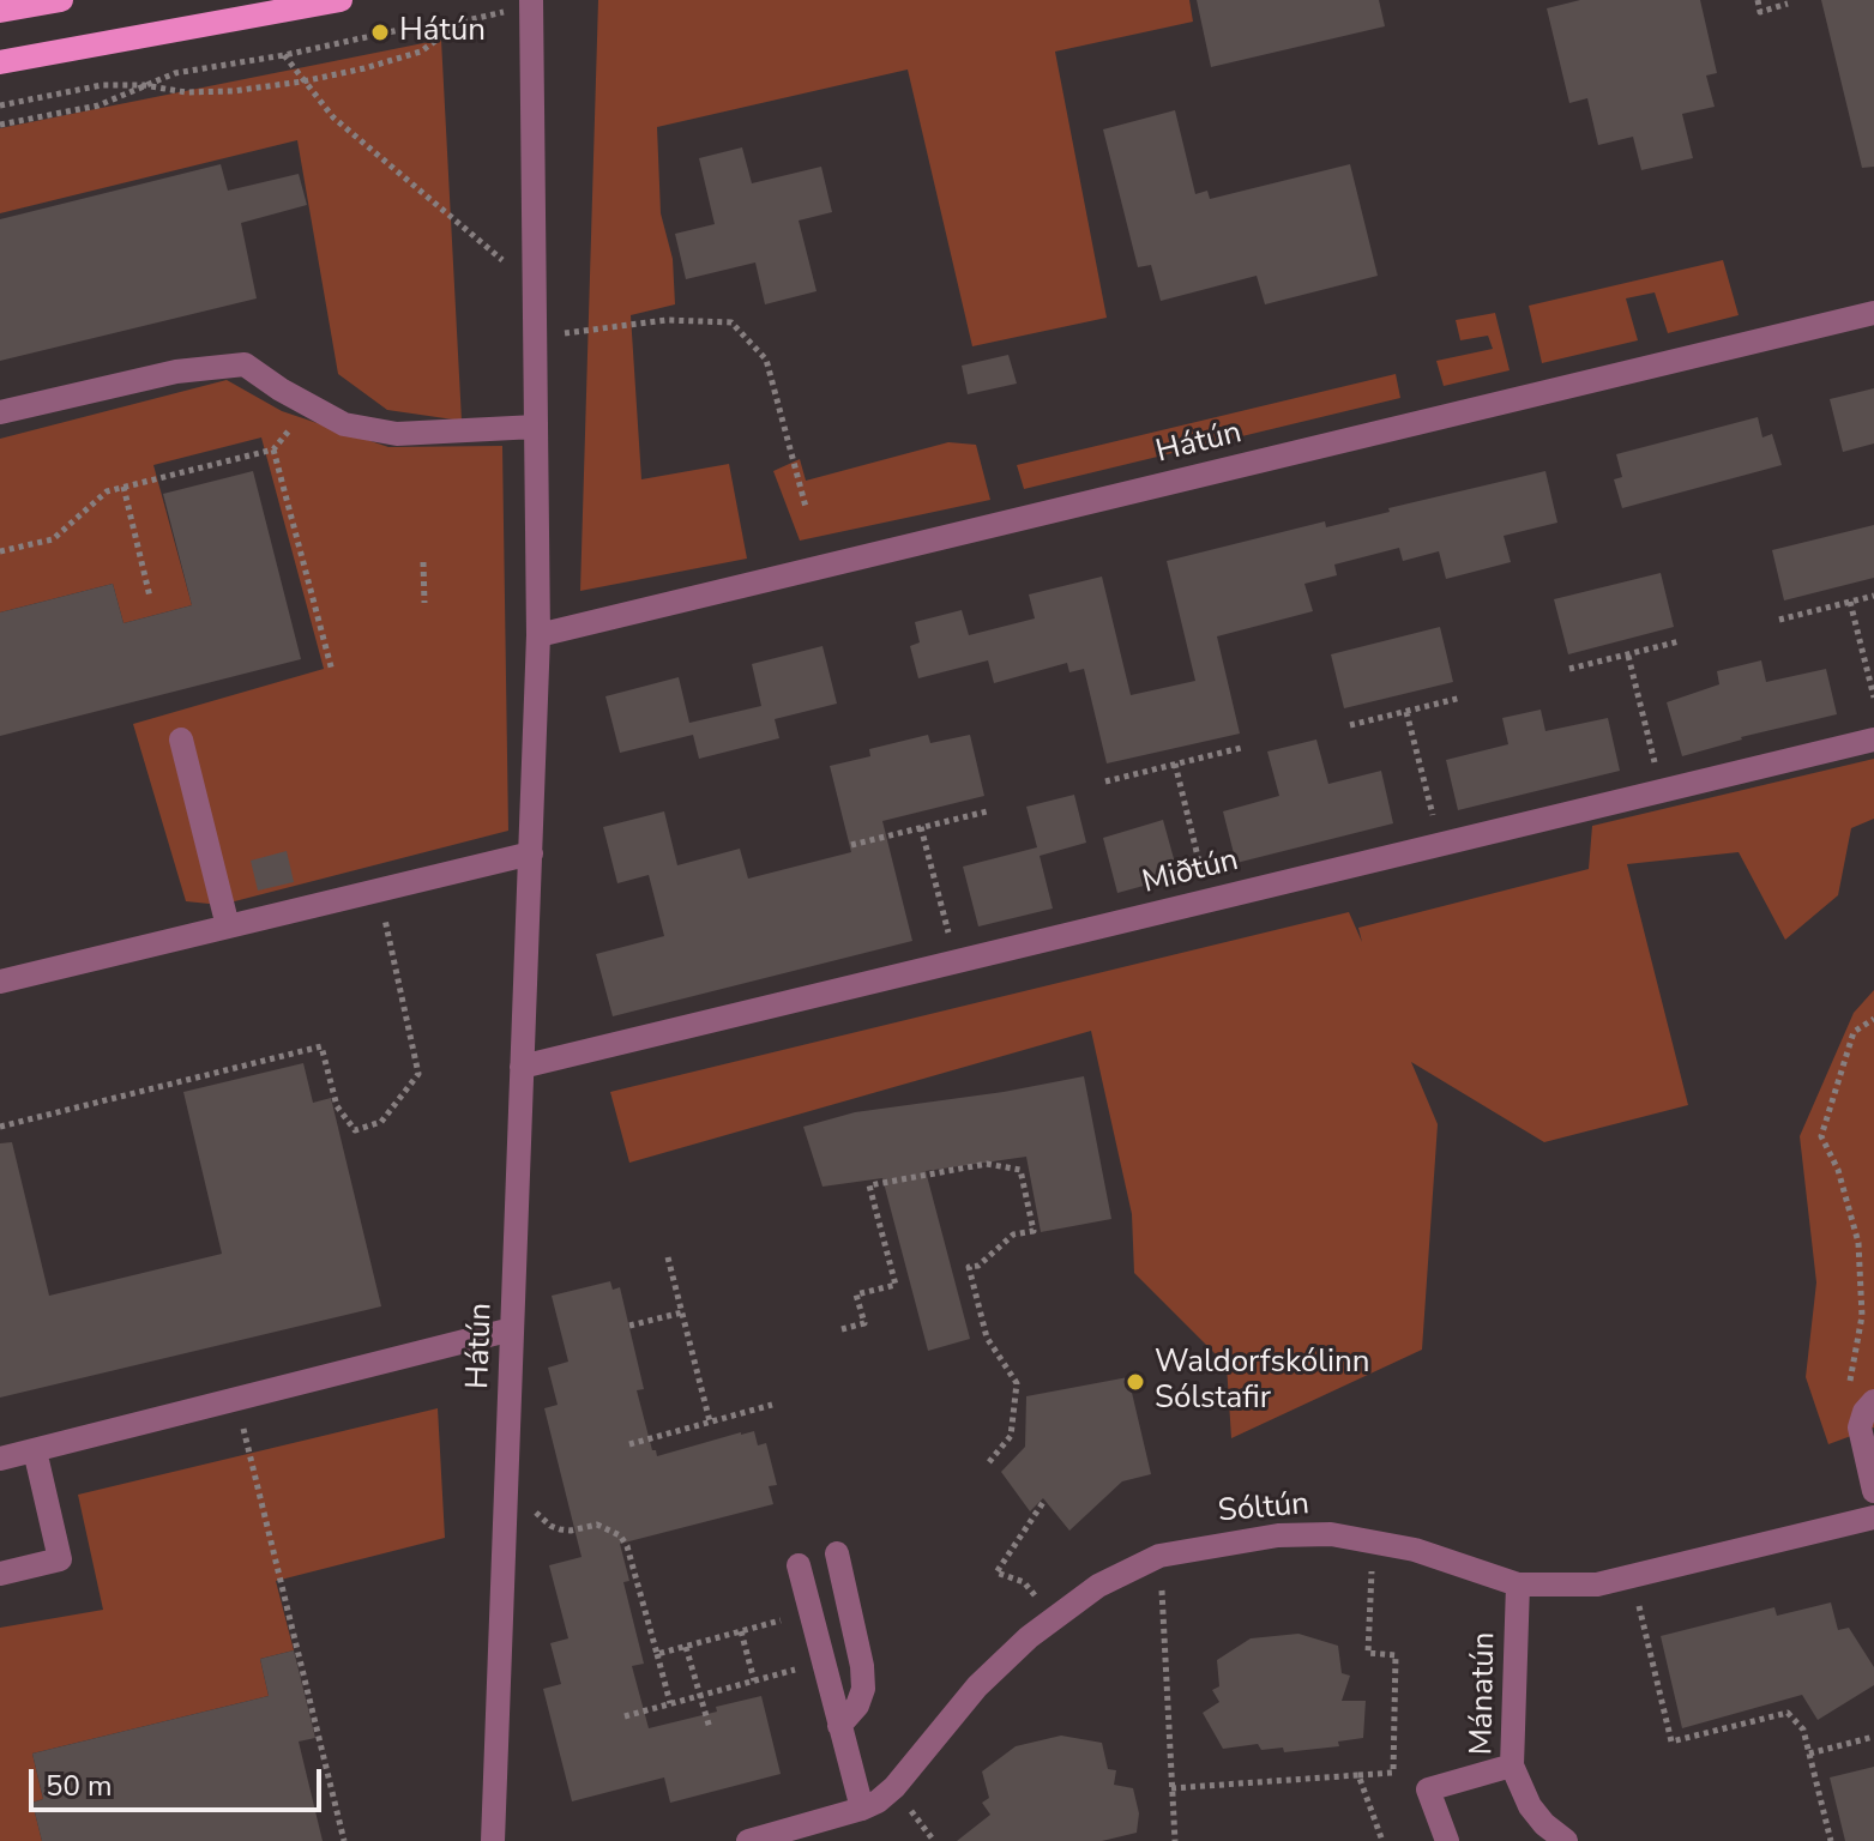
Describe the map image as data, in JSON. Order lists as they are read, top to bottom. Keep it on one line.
{"streets":{"street":["Hátún","Miðtún","Sóltún","Mánatún"]},"crossings":[["Hátún","Miðtún"],["Sóltún","Mánatún"]],"places":["Hátún","Waldorfskólinn Sólstafir"],"scale_bar":"50 m"}
